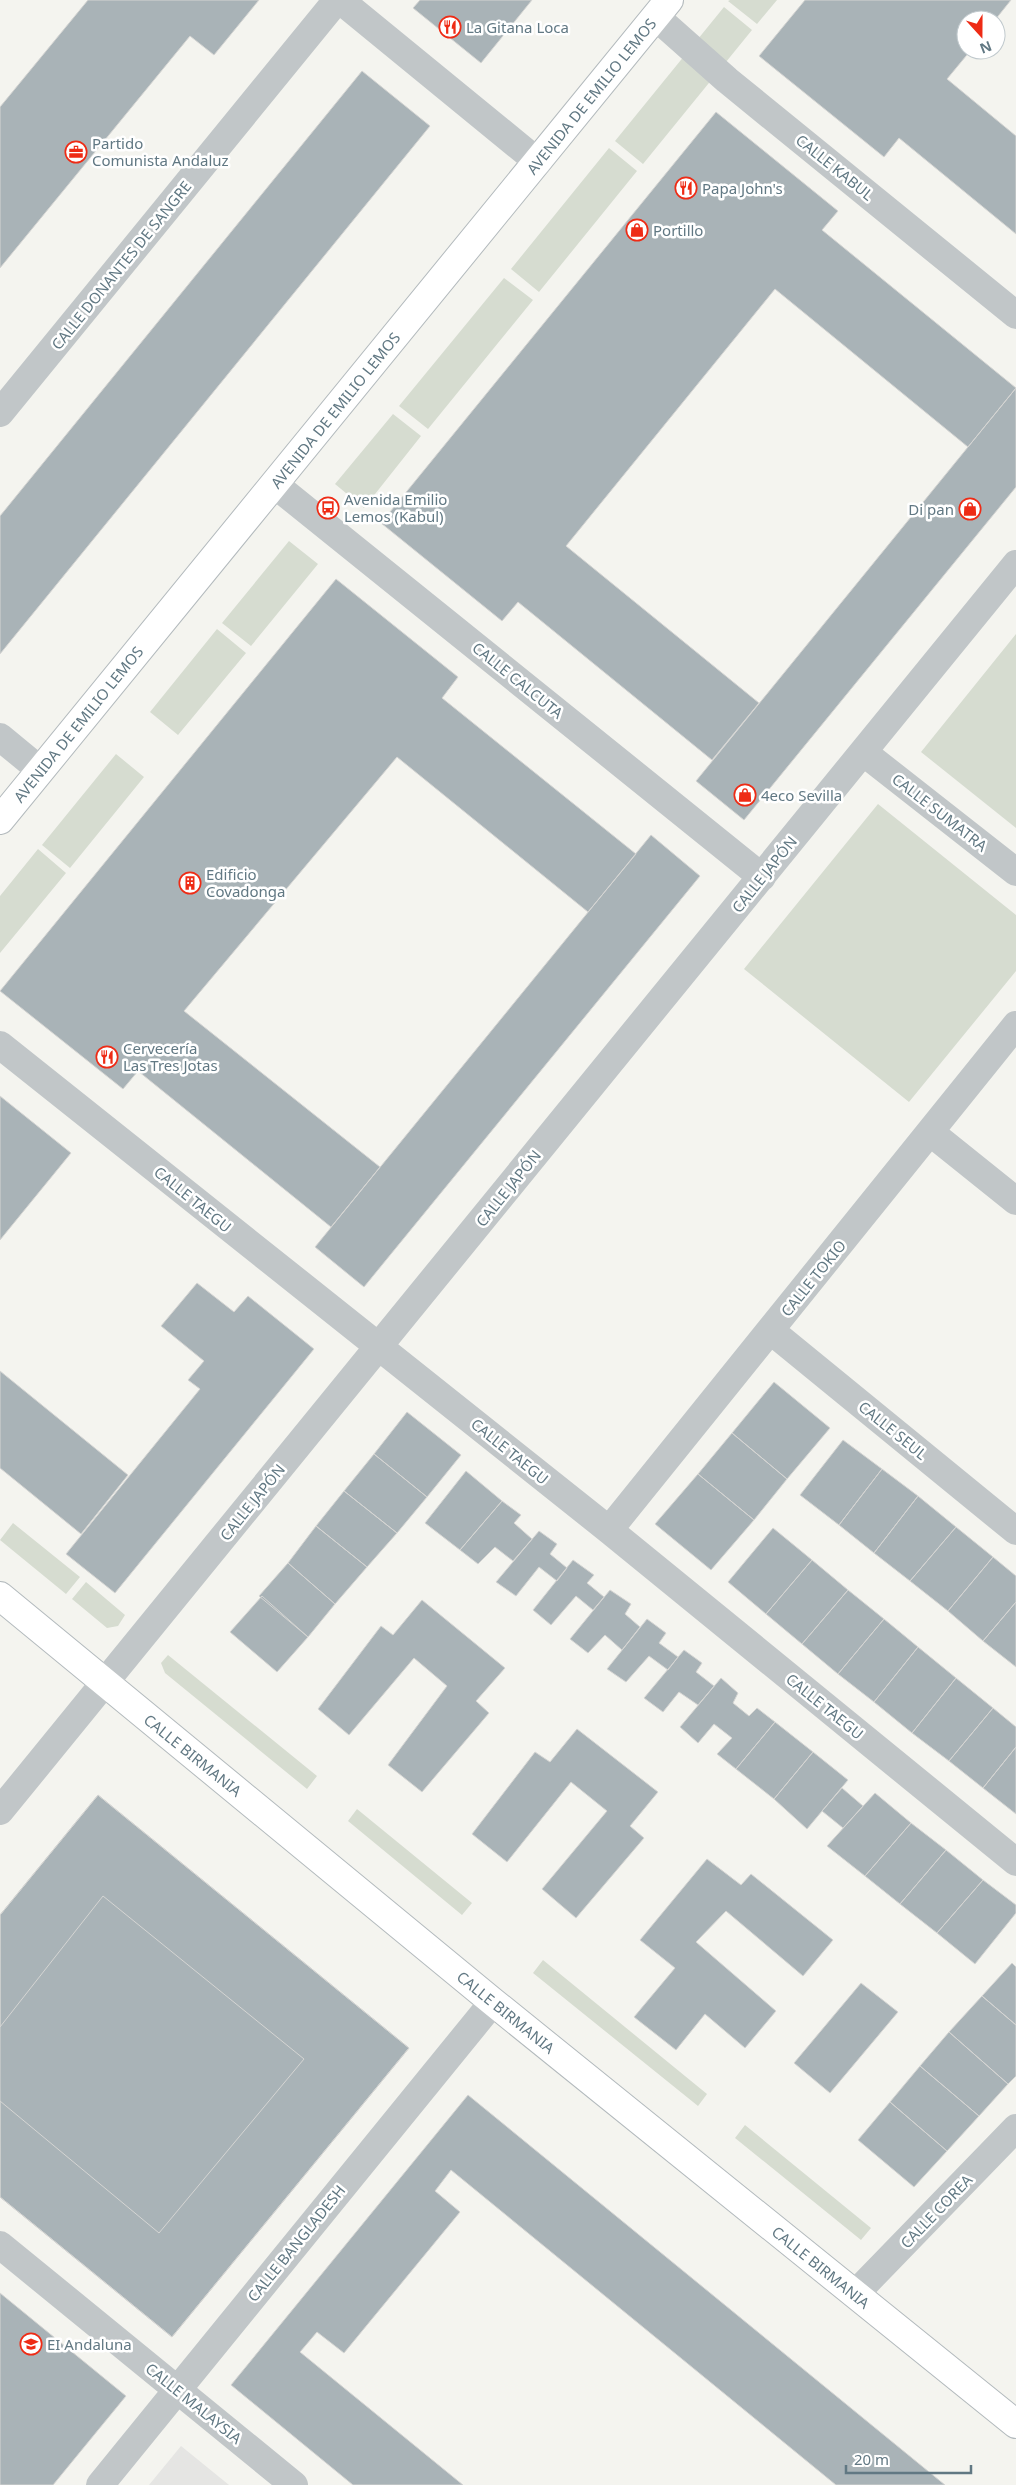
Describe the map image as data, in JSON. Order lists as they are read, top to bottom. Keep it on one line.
{"streets":{"street":["AVENIDA DE EMILIO LEMOS","CALLE KABUL","CALLE DONANTES DE SANGRE","CALLE CALCUTA","CALLE SUMATRA","CALLE JAPÓN","CALLE TAEGU","CALLE TOKIO","CALLE SEUL","CALLE BIRMANIA","CALLE COREA","CALLE BANGLADESH","CALLE MALAYSIA"]},"crossings":[["AVENIDA DE EMILIO LEMOS","CALLE KABUL"],["AVENIDA DE EMILIO LEMOS","CALLE CALCUTA"],["CALLE CALCUTA","CALLE JAPÓN"],["CALLE SUMATRA","CALLE JAPÓN"],["CALLE JAPÓN","CALLE TAEGU"],["CALLE JAPÓN","CALLE BIRMANIA"],["CALLE TAEGU","CALLE TOKIO"],["CALLE TOKIO","CALLE SEUL"],["CALLE BIRMANIA","CALLE COREA"],["CALLE BIRMANIA","CALLE BANGLADESH"],["CALLE BANGLADESH","CALLE MALAYSIA"]],"places":{"restaurant":["La Gitana Loca","Papa John's","Cervecería Las Tres Jotas"],"office":["Partido Comunista Andaluz"],"shop":["Portillo","Di pan","4eco Sevilla"],"bus stop":["Avenida Emilio Lemos (Kabul)"],"building":["Edificio Covadonga"],"school or university":["EI Andaluna"]},"scale_bar":"20 m","north":"bottom"}
